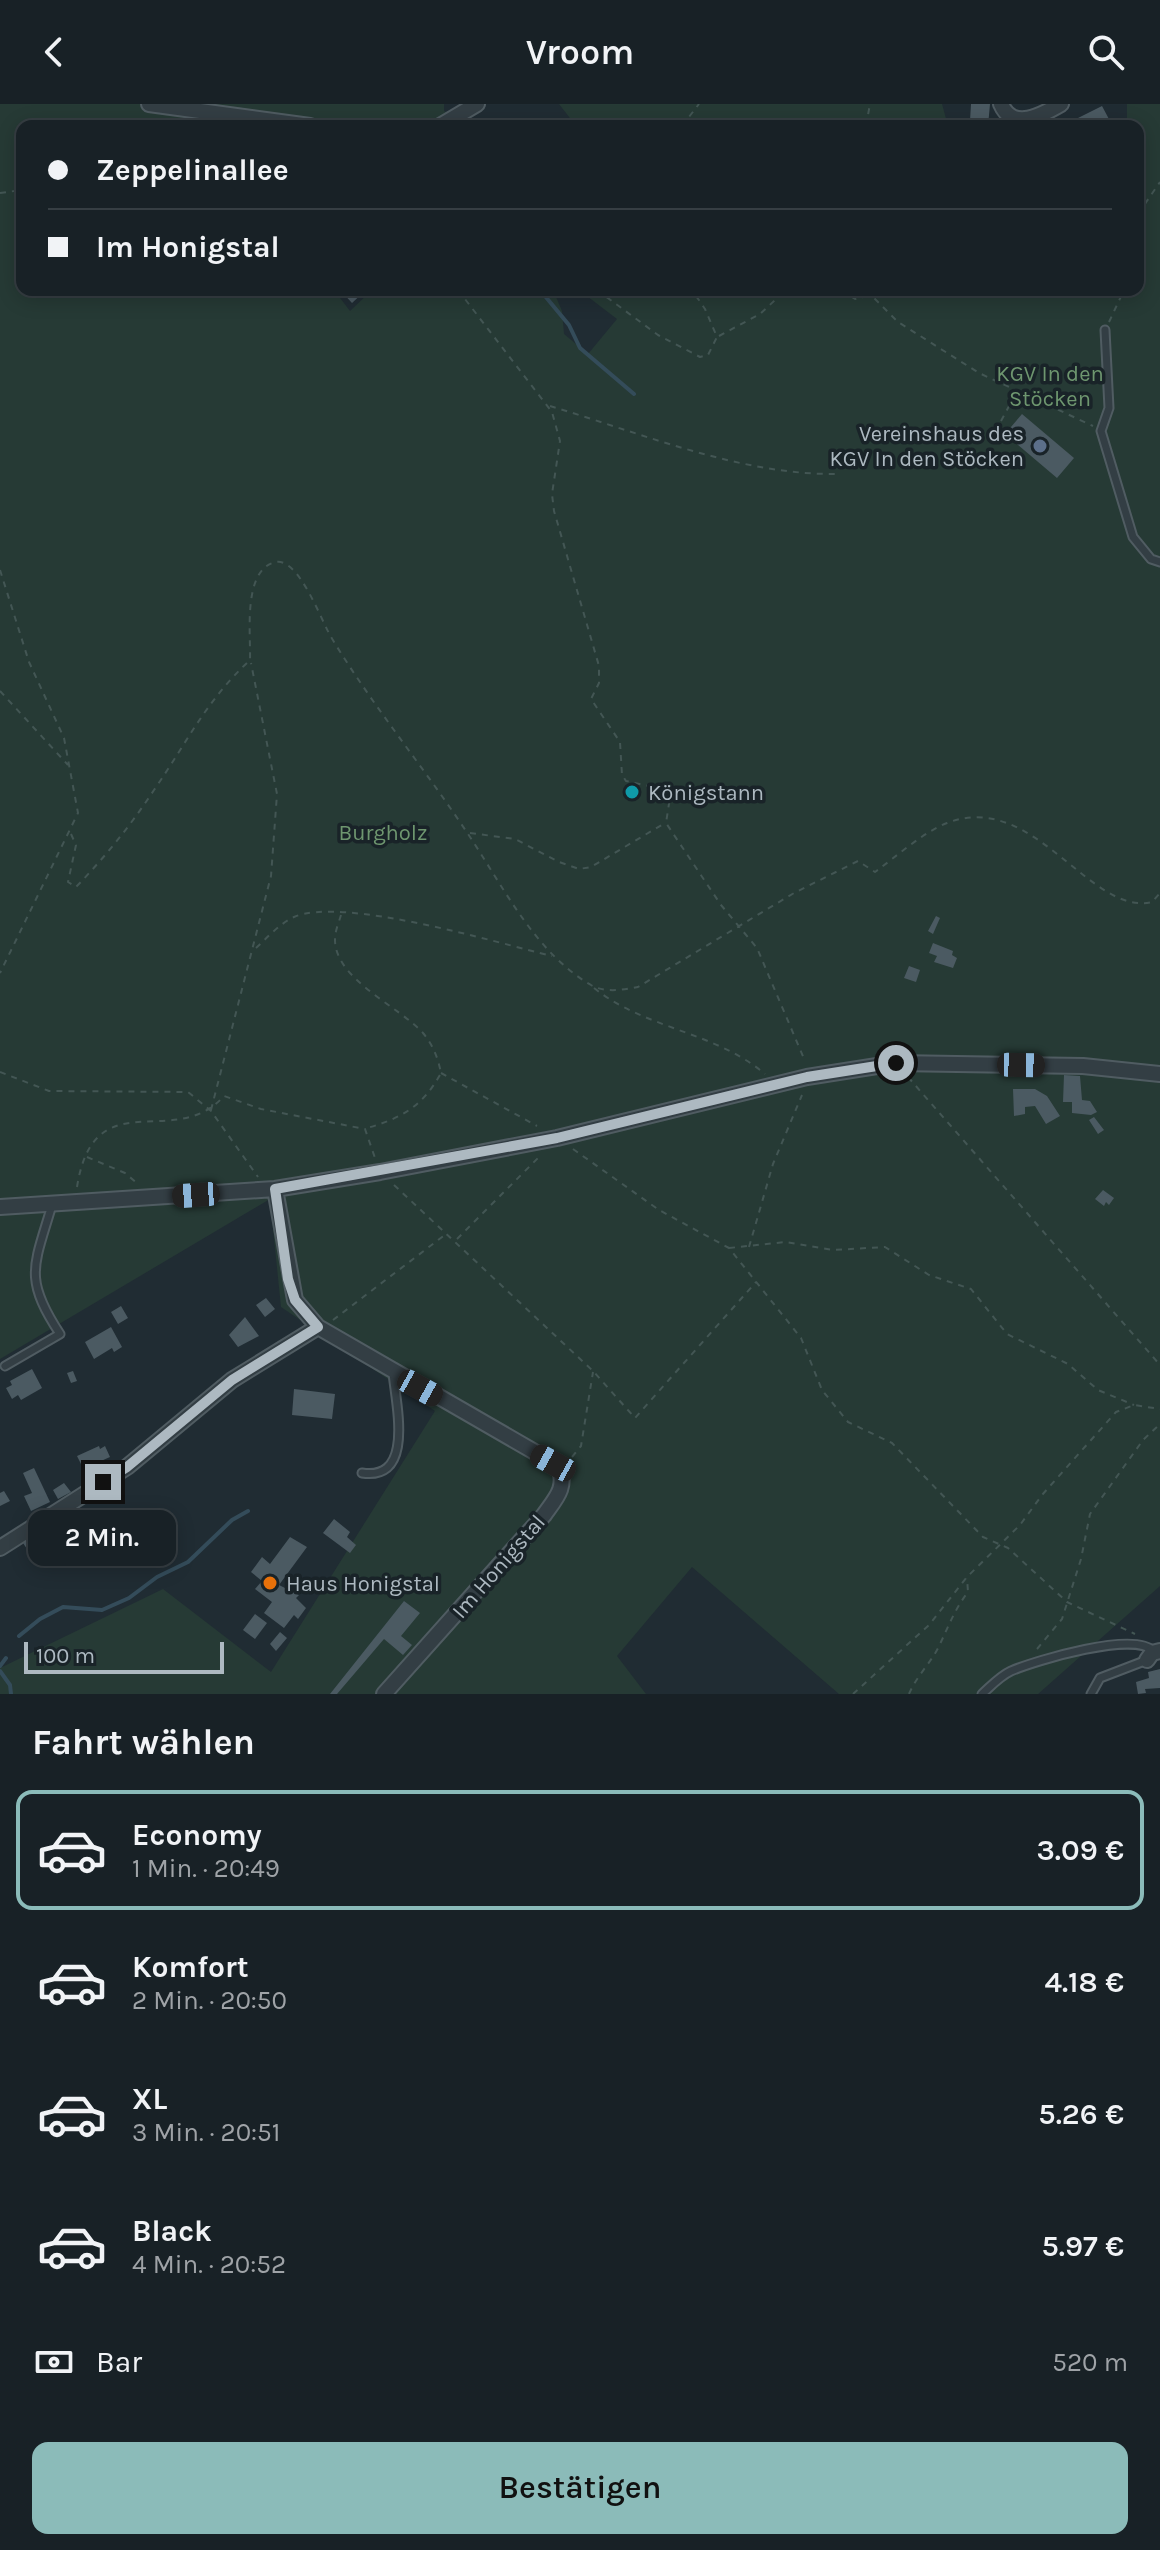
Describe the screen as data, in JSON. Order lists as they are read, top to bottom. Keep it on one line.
{"streets":{"street":["Im Honigstal"]},"parks":["KGV In den Stöcken","Burgholz"],"places":["Vereinshaus des KGV In den Stöcken","Königstann","Haus Honigstal"],"scale_bar":"100 m","page":{"header":"Vroom","banner":["Zeppelinallee","Im Honigstal"],"bubble":"2 Min.","scale":"100 m","heading":"Fahrt wählen","list":[{"name":"Economy","note":"1 Min. · 20:49","value":"3.09 €"},{"name":"Komfort","note":"2 Min. · 20:50","value":"4.18 €"},{"name":"XL","note":"3 Min. · 20:51","value":"5.26 €"},{"name":"Black","note":"4 Min. · 20:52","value":"5.97 €"}],"pay":["Bar","520 m"],"buttons":"Bestätigen"}}
